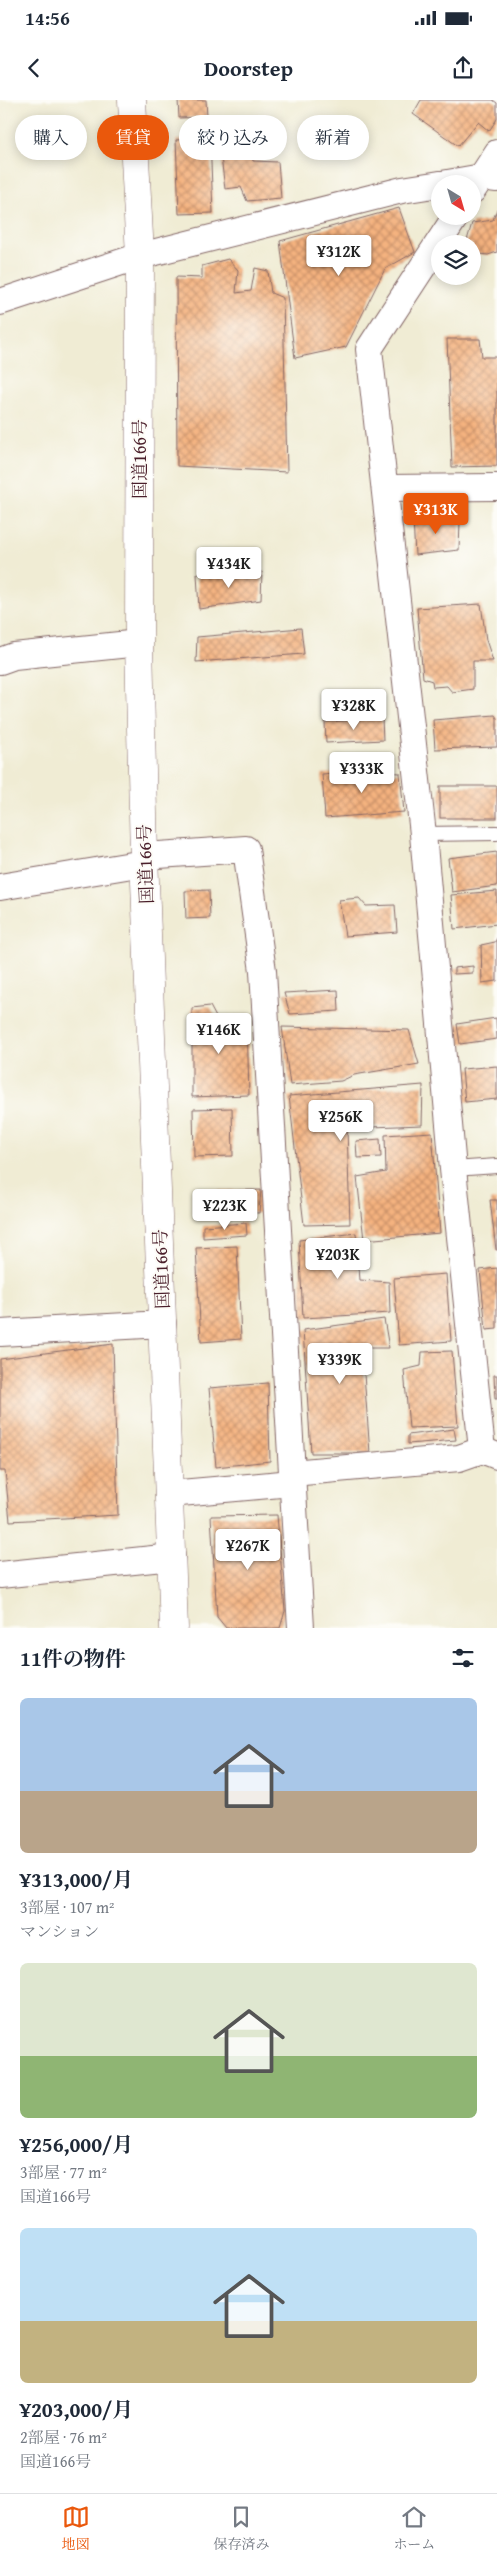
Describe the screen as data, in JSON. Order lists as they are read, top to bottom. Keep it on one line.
{"streets":{"highway":["国道166号"]},"north":"bottom right","page":{"status":"14:56","header":"Doorstep","chip":["購入","賃貸","絞り込み","新着"],"price":["¥312K","¥313K","¥434K","¥328K","¥333K","¥146K","¥256K","¥223K","¥203K","¥339K","¥267K"],"heading":"11件の物件","list":[{"name":"¥313,000/月","note":"3部屋 · 107 m² · マンション"},{"name":"¥256,000/月","note":"3部屋 · 77 m² · 国道166号"},{"name":"¥203,000/月","note":"2部屋 · 76 m² · 国道166号"}],"tabs":["地図","保存済み","ホーム"]}}
